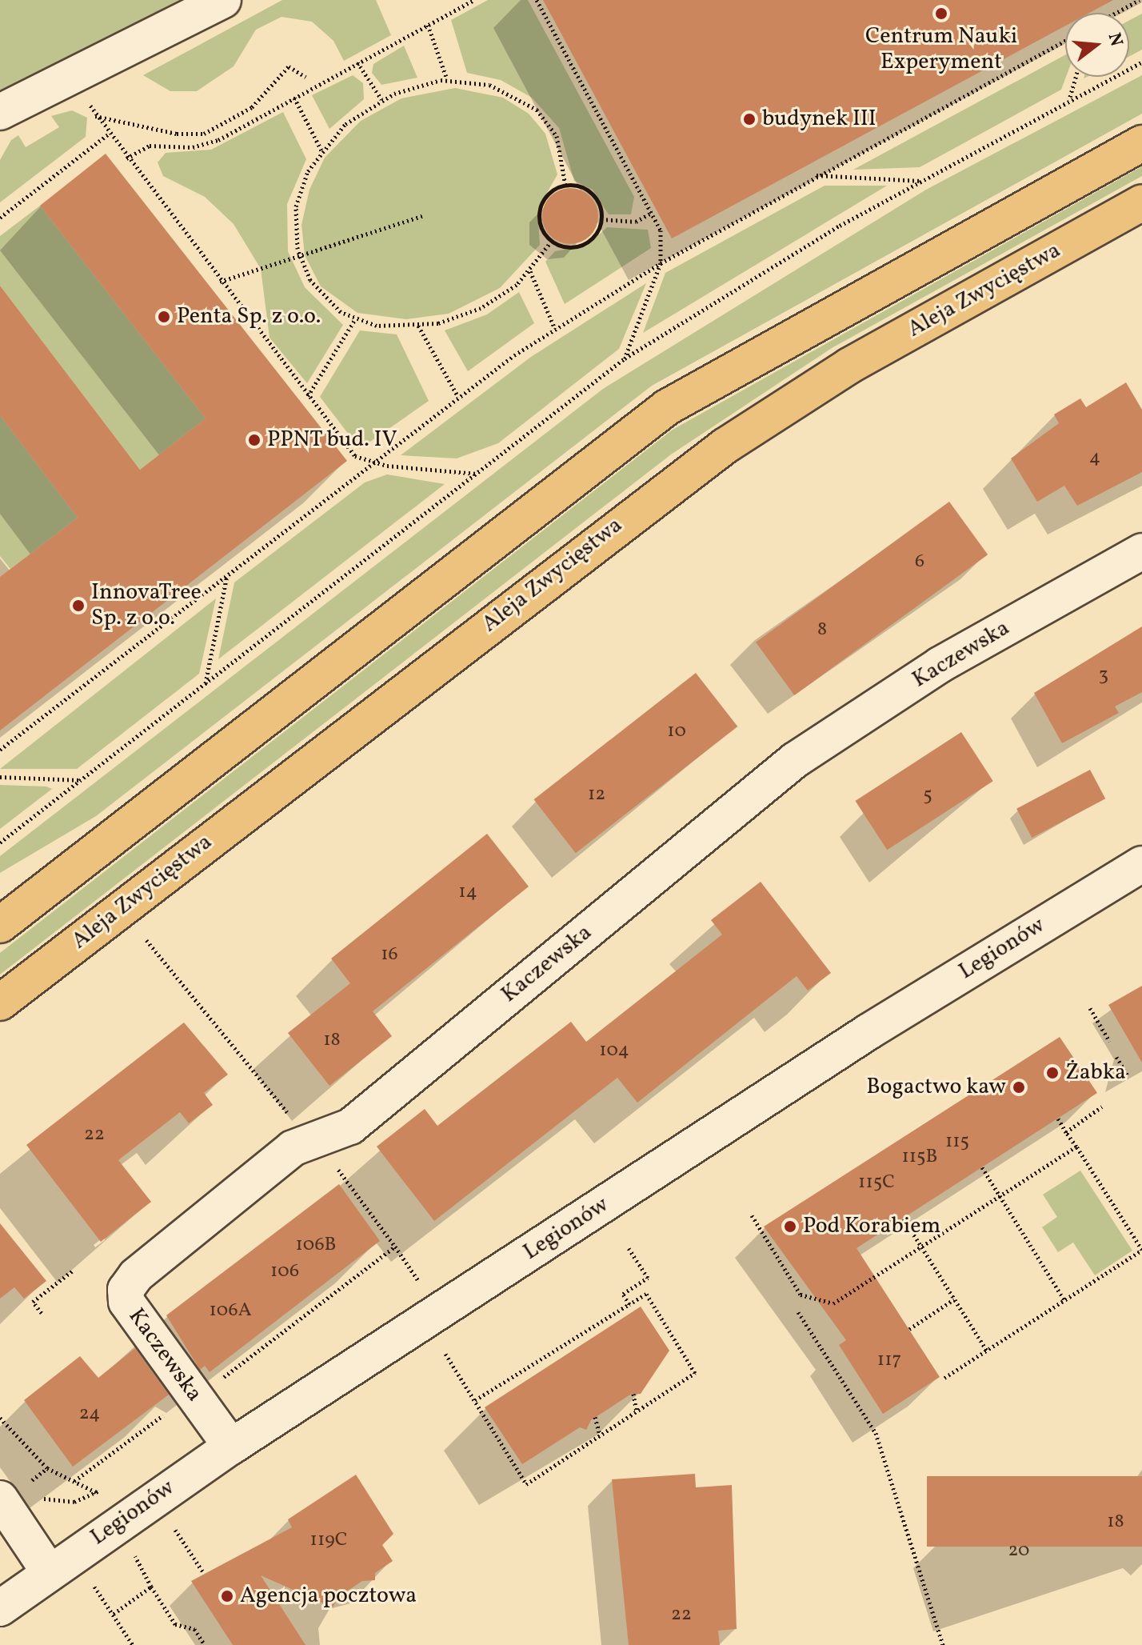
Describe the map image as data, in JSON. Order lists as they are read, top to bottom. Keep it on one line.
{"streets":{"main road":["Aleja Zwycięstwa"],"street":["Kaczewska","Legionów"]},"crossings":[["Kaczewska","Legionów"]],"places":["Centrum Nauki Experyment","budynek III","Penta Sp. z o.o.","PPNT bud. IV","InnovaTree Sp. z o.o.","Żabka","Bogactwo kaw","Pod Korabiem","Agencja pocztowa"],"house_numbers":["4","6","8","3","10","12","5","14","16","18","104","22","115","115B","115C","106B","106","106A","117","24","18","119C","20","22"],"north":"right"}
